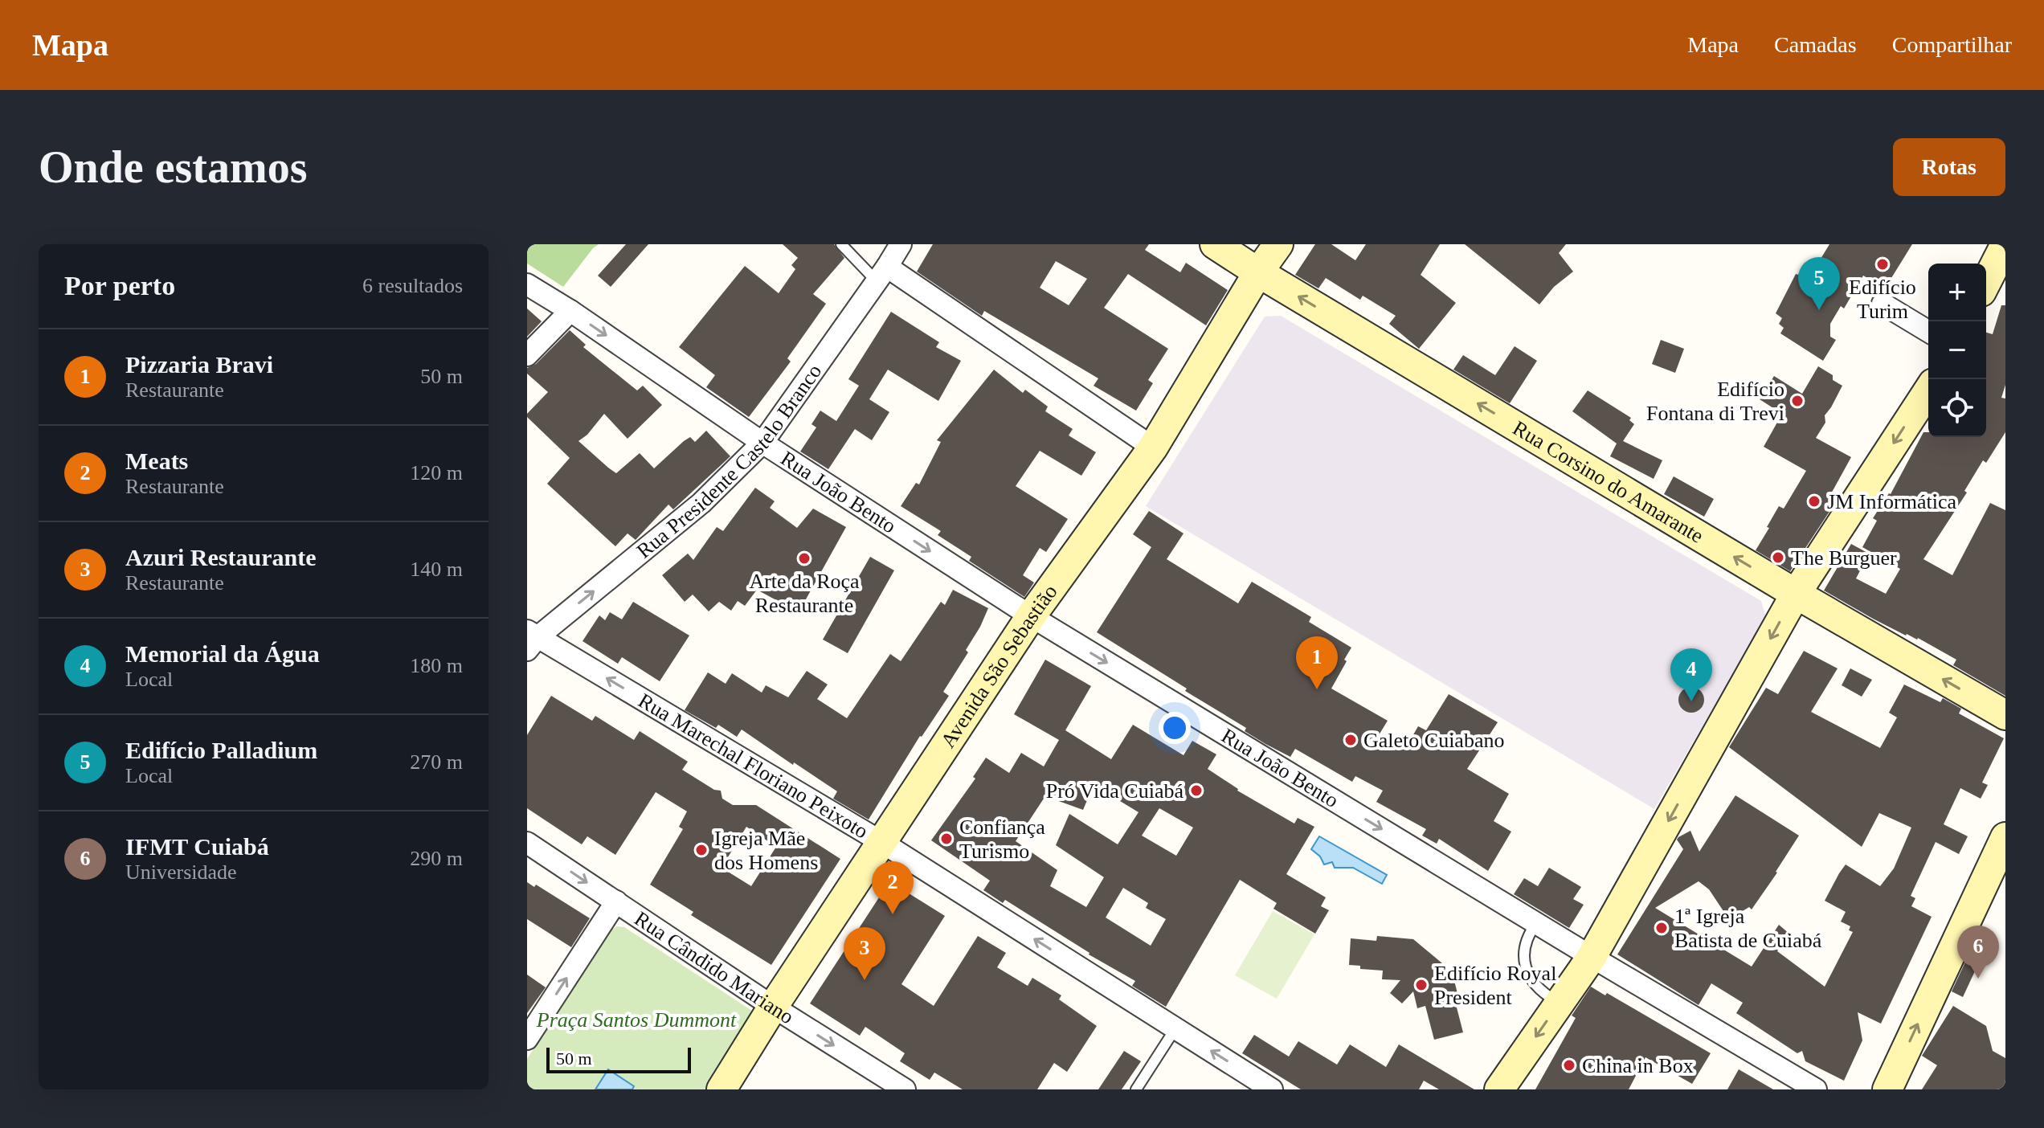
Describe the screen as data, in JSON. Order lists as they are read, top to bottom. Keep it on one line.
{"streets":{"street":["Rua Presidente Castelo Branco","Rua Corsino do Amarante","Rua João Bento","Avenida São Sebastião","Rua Marechal Floriano Peixoto","Rua Cândido Mariano"]},"crossings":[["Rua Presidente Castelo Branco","Rua João Bento"],["Rua Presidente Castelo Branco","Rua Marechal Floriano Peixoto"],["Rua Corsino do Amarante","Avenida São Sebastião"],["Rua João Bento","Avenida São Sebastião"],["Avenida São Sebastião","Rua Marechal Floriano Peixoto"],["Avenida São Sebastião","Rua Cândido Mariano"]],"one_way":["Rua Presidente Castelo Branco","Rua Corsino do Amarante","Rua João Bento","Rua Marechal Floriano Peixoto","Rua Cândido Mariano"],"parks":["Praça Santos Dummont"],"places":["Edifício Turim","Edifício Fontana di Trevi","JM Informática","The Burguer","Arte da Roça Restaurante","Galeto Cuiabano","Pró Vida Cuiabá","Confiança Turismo","Igreja Mãe dos Homens","1ª Igreja Batista de Cuiabá","Edifício Royal President","China in Box"],"scale_bar":"50 m","page":{"header":"Mapa","nav":["Mapa","Camadas","Compartilhar"],"buttons":"Rotas","title":"Onde estamos","heading":["Por perto","6 resultados"],"pins":["5","1","4","2","6","3"],"map_buttons":["+","−"],"list":[{"mark":"1","name":"Pizzaria Bravi","note":"Restaurante","value":"50 m"},{"mark":"2","name":"Meats","note":"Restaurante","value":"120 m"},{"mark":"3","name":"Azuri Restaurante","note":"Restaurante","value":"140 m"},{"mark":"4","name":"Memorial da Água","note":"Local","value":"180 m"},{"mark":"5","name":"Edifício Palladium","note":"Local","value":"270 m"},{"mark":"6","name":"IFMT Cuiabá","note":"Universidade","value":"290 m"}],"scale":"50 m"}}
